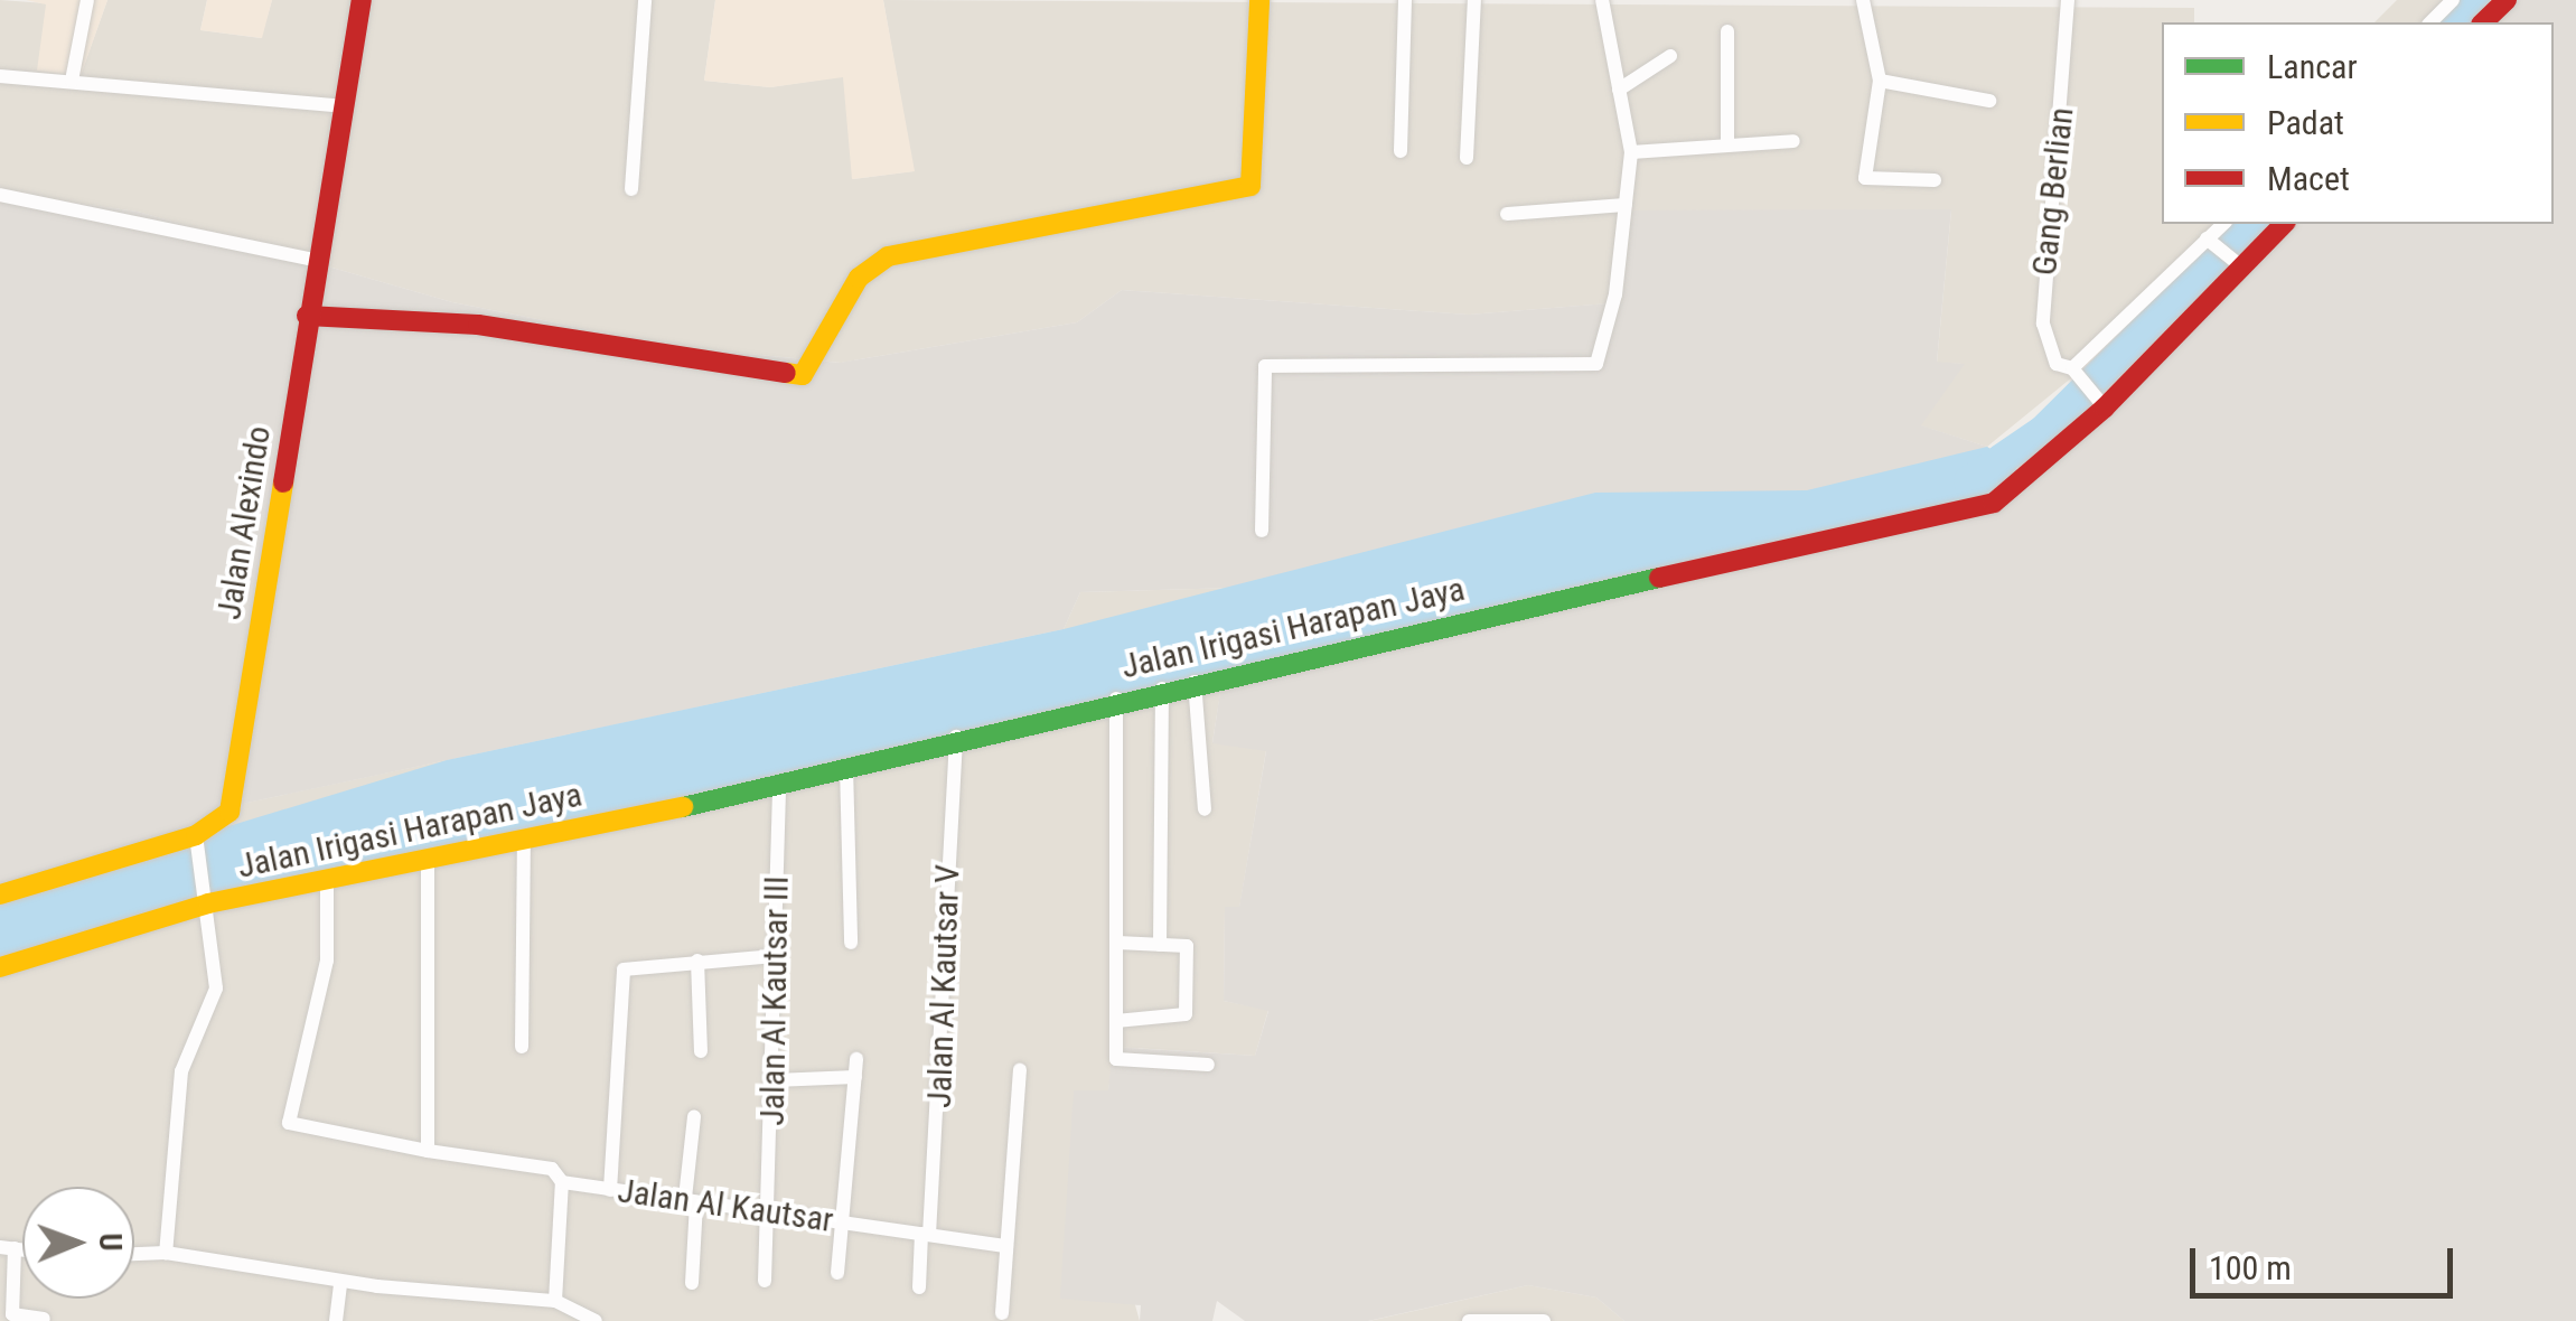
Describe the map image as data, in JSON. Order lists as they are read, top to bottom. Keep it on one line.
{"streets":{"street":["Gang Berlian","Jalan Alexindo","Jalan Irigasi Harapan Jaya","Jalan Al Kautsar V","Jalan Al Kautsar III","Jalan Al Kautsar"]},"crossings":[["Jalan Irigasi Harapan Jaya","Jalan Al Kautsar V"],["Jalan Irigasi Harapan Jaya","Jalan Al Kautsar III"],["Jalan Irigasi Harapan Jaya","Jalan Al Kautsar"],["Jalan Al Kautsar V","Jalan Al Kautsar"],["Jalan Al Kautsar III","Jalan Al Kautsar"]],"legend":["Lancar","Padat","Macet"],"scale_bar":"100 m","north":"right"}
